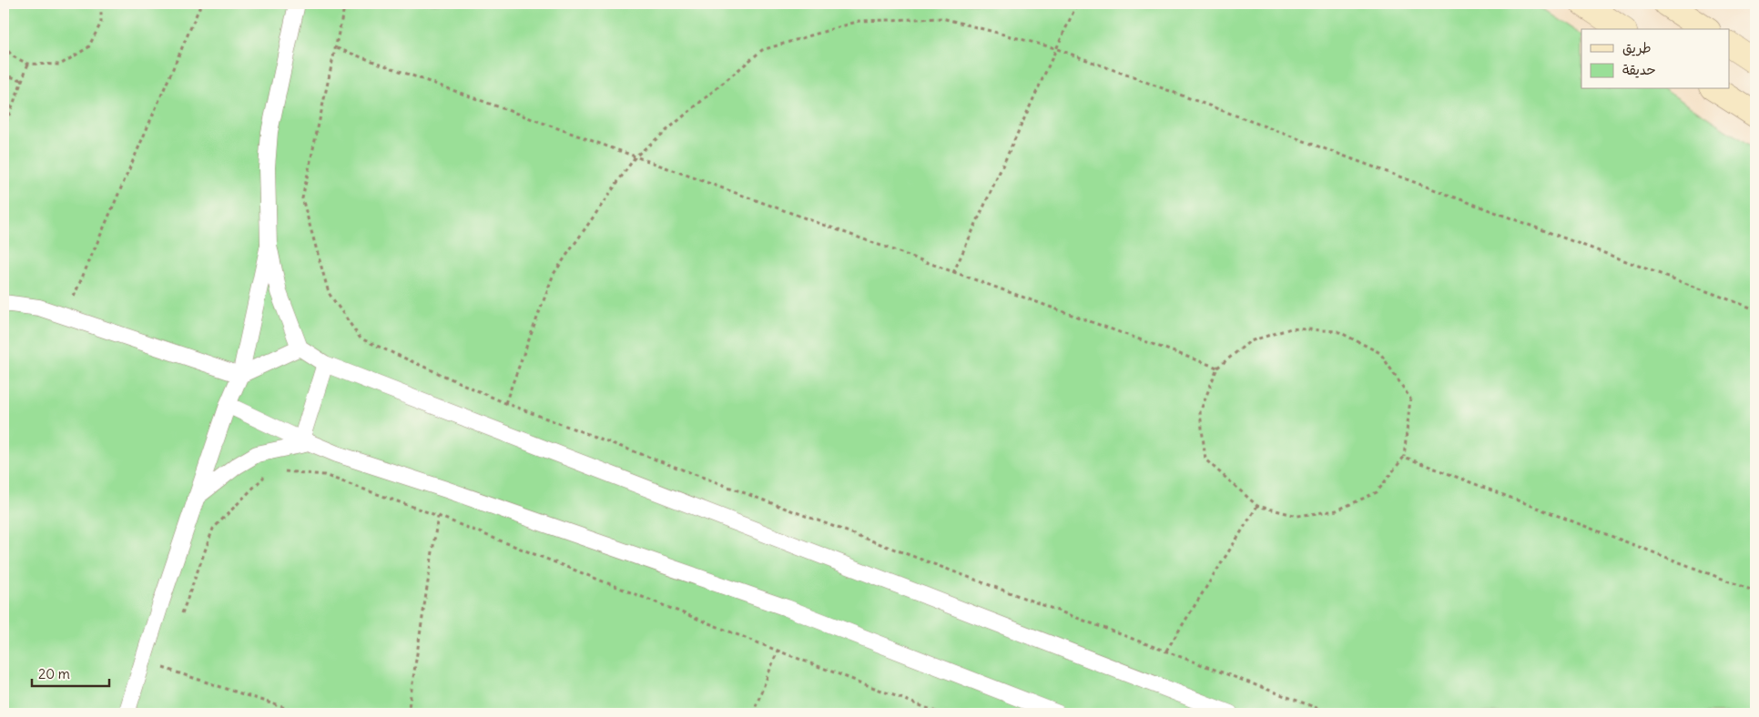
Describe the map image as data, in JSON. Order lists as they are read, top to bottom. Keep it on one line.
{"legend":["طريق","حديقة"],"scale_bar":"20 m"}
